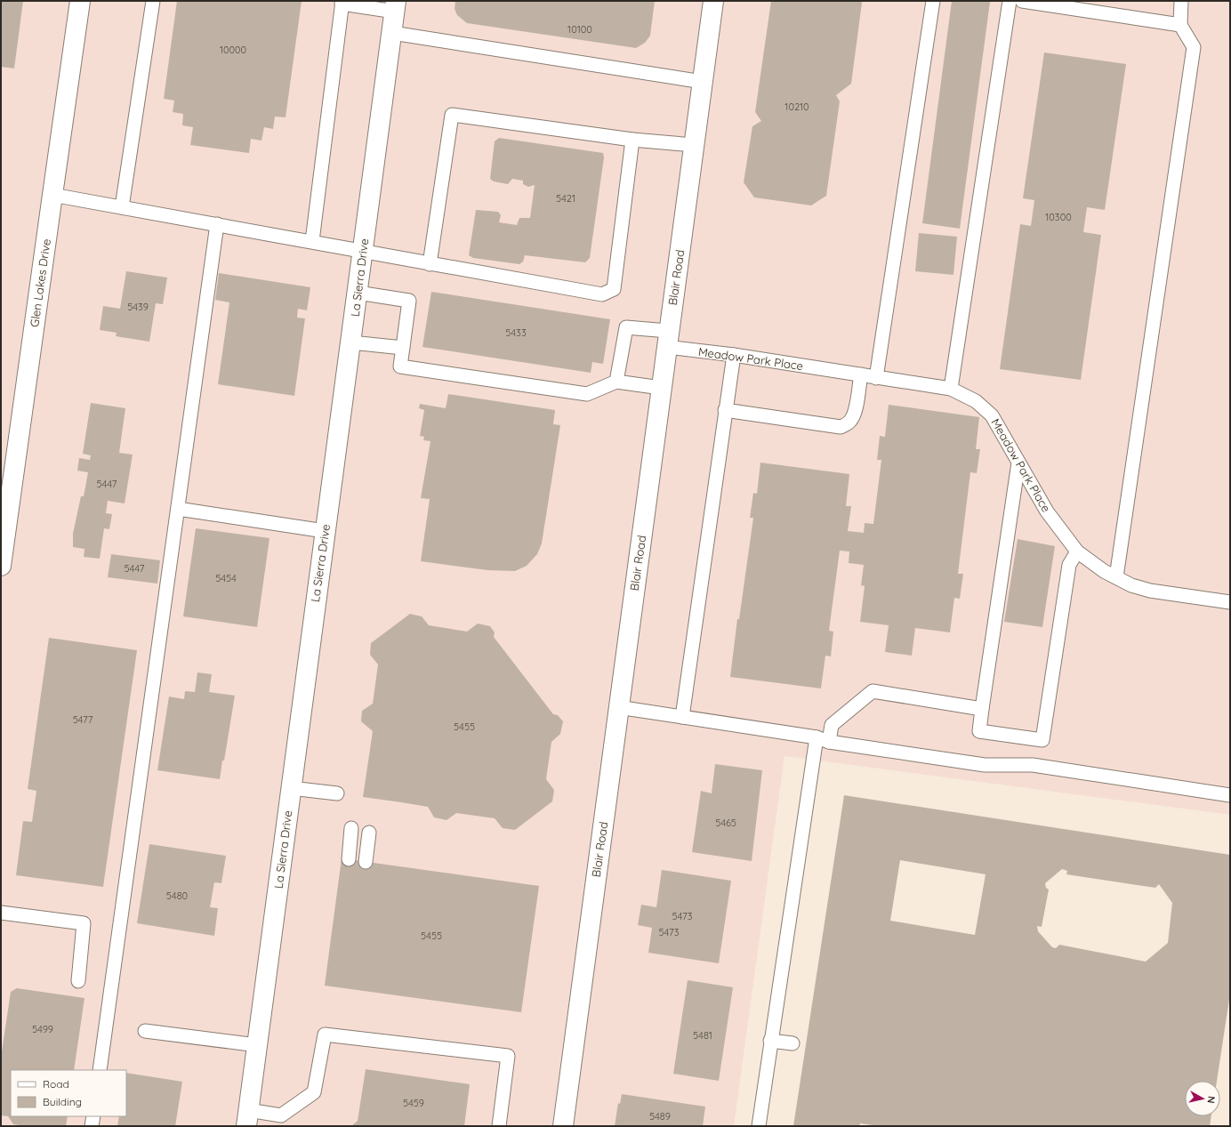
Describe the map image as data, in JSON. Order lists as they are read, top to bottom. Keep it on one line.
{"streets":{"street":["La Sierra Drive","Blair Road","Glen Lakes Drive"],"lane":["Meadow Park Place"]},"crossings":[["Blair Road","Meadow Park Place"]],"house_numbers":["10100","10000","10210","5421","10300","5439","5433","5447","5447","5454","5477","5455","5465","5480","5473","5473","5455","5499","5481","5459","5489"],"legend":["Road","Building"],"north":"right"}
